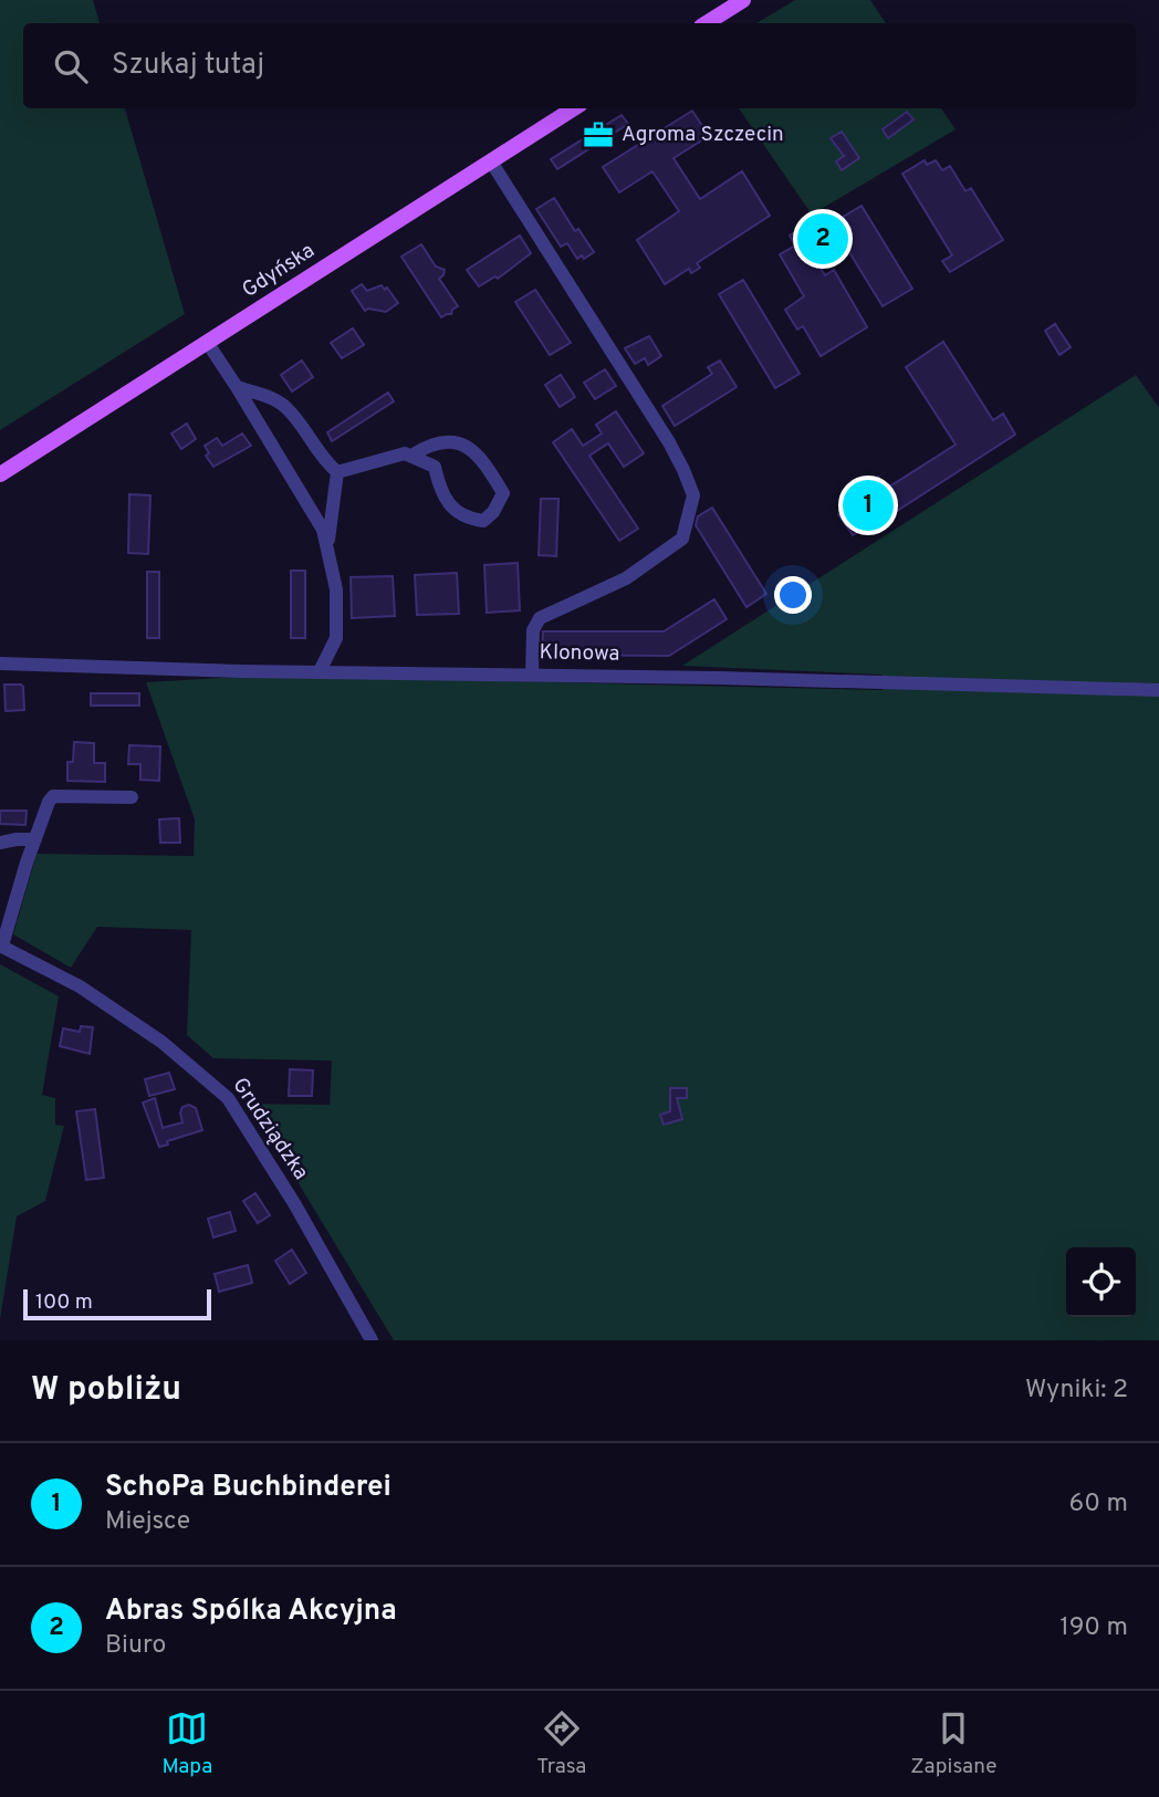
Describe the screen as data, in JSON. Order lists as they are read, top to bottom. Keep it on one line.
{"streets":{"main road":["Gdyńska"],"street":["Klonowa","Grudziądzka"]},"places":{"office":["Agroma Szczecin"]},"scale_bar":"100 m","page":{"search":"Szukaj tutaj","pins":["2","1"],"scale":"100 m","heading":["W pobliżu","Wyniki: 2"],"list":[{"mark":"1","name":"SchoPa Buchbinderei","note":"Miejsce","value":"60 m"},{"mark":"2","name":"Abras Spólka Akcyjna","note":"Biuro","value":"190 m"}],"nav":["Mapa","Trasa","Zapisane"]}}
